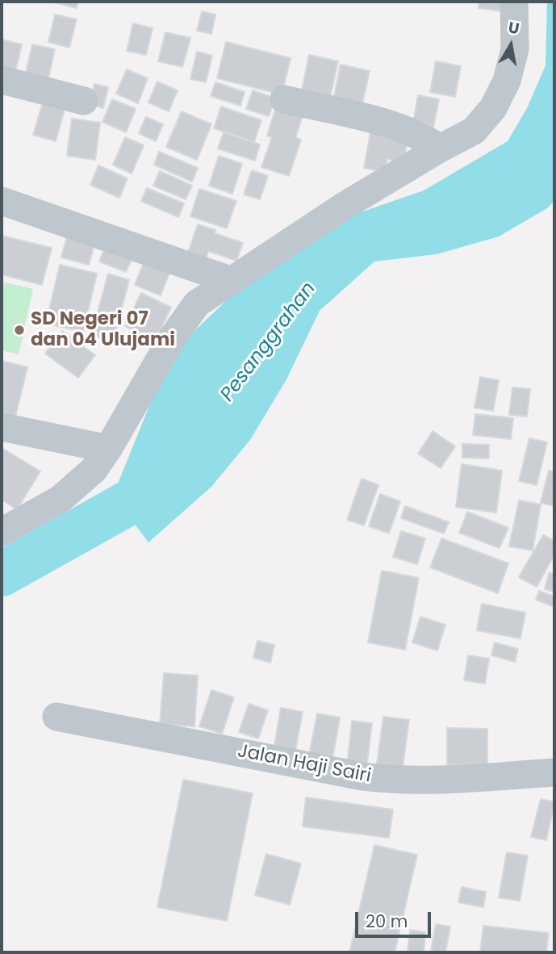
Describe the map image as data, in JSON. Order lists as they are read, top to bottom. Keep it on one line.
{"streets":{"street":["Jalan Haji Sairi"]},"water":["Pesanggrahan"],"places":["SD Negeri 07 dan 04 Ulujami"],"scale_bar":"20 m","north":"top"}
